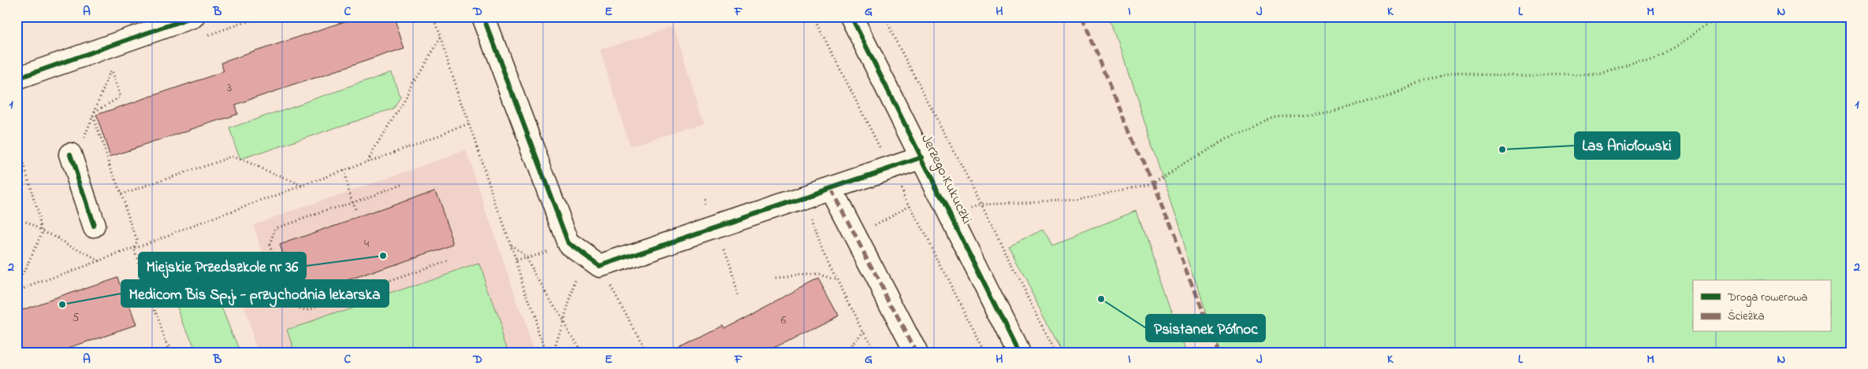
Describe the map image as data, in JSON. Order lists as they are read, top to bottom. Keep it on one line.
{"streets":{"street":["Jerzego Kukuczki"]},"places":["Las Aniołowski","Miejskie Przedszkole nr 36","Psistanek Północ","Medicom Bis Sp.j. - przychodnia lekarska"],"house_numbers":["3","4","5","6"],"legend":["Droga rowerowa","Ścieżka"],"grid":{"columns":["A","B","C","D","E","F","G","H","I","J","K","L","M","N"],"rows":["1","2"]}}
